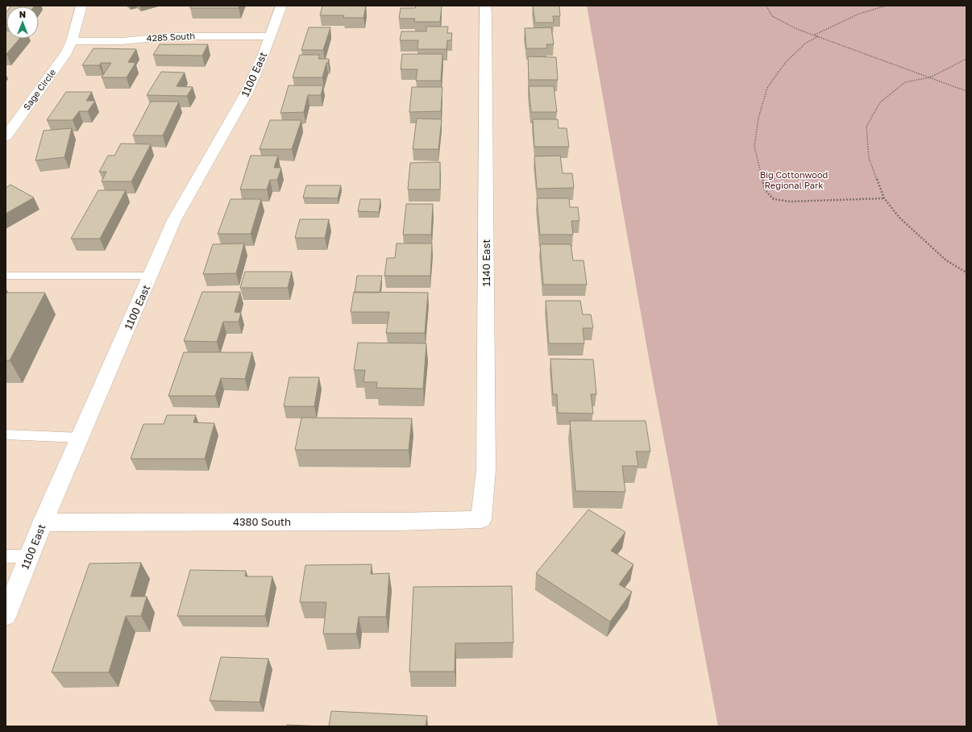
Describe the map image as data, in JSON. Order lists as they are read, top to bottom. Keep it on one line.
{"streets":{"street":["4285 South","1100 East","Sage Circle","1140 East","4380 South"]},"crossings":[["4285 South","1100 East"],["4285 South","Sage Circle"],["1100 East","4380 South"],["1140 East","4380 South"]],"parks":["Big Cottonwood Regional Park"],"north":"top"}
